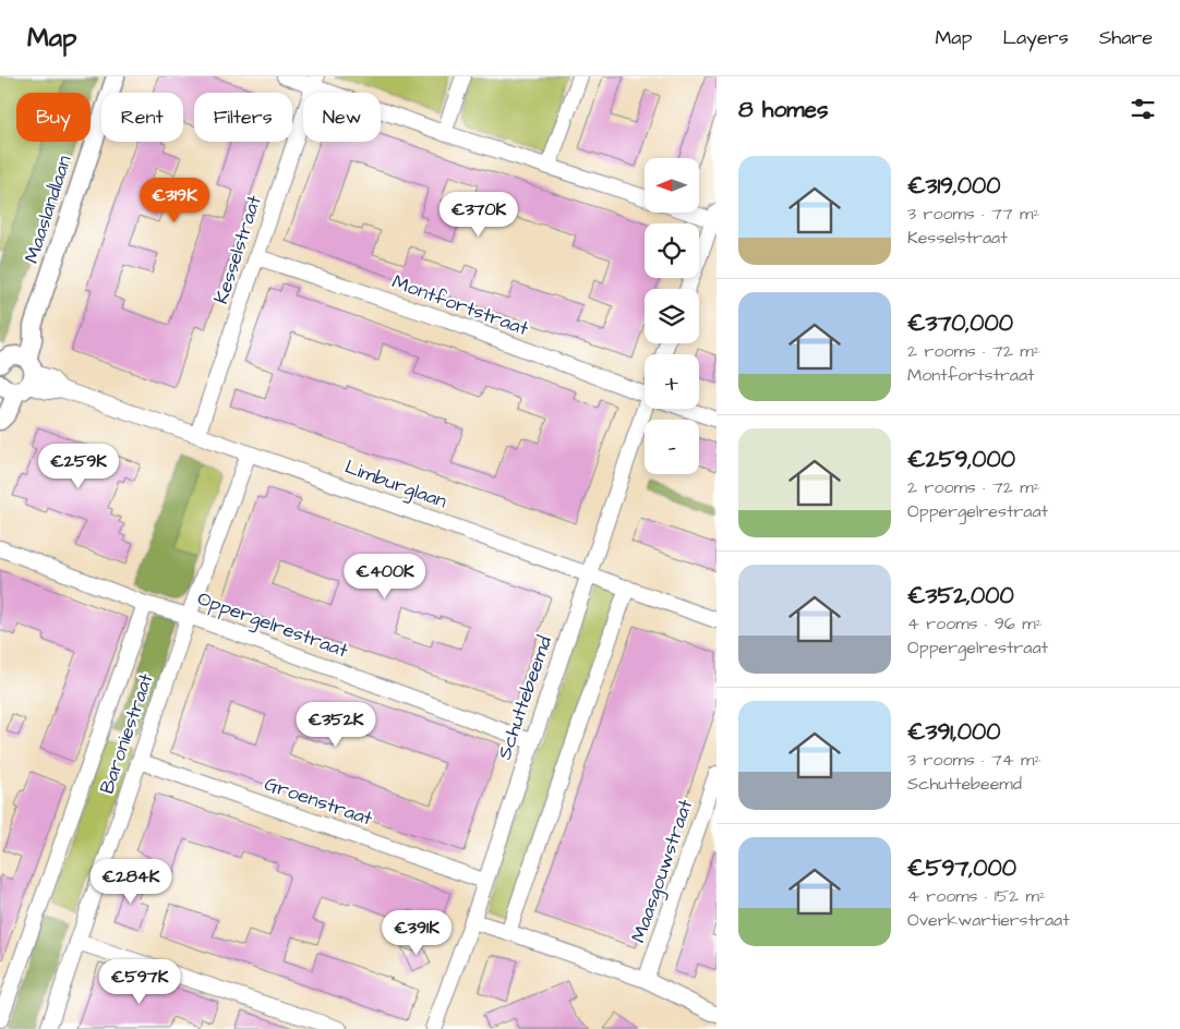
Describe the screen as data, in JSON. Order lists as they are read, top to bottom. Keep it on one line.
{"streets":{"street":["Maaslandlaan","Kesselstraat","Montfortstraat","Limburglaan","Oppergelrestraat","Schuttebeemd","Baroniestraat","Groenstraat","Maasgouwstraat"]},"crossings":[["Maaslandlaan","Limburglaan"],["Kesselstraat","Montfortstraat"],["Kesselstraat","Limburglaan"],["Limburglaan","Schuttebeemd"],["Limburglaan","Baroniestraat"],["Oppergelrestraat","Schuttebeemd"],["Oppergelrestraat","Baroniestraat"],["Schuttebeemd","Groenstraat"],["Baroniestraat","Groenstraat"]],"north":"left","page":{"header":"Map","nav":["Map","Layers","Share"],"heading":"8 homes","chip":["Buy","Rent","Filters","New"],"list":[{"name":"€319,000","note":"3 rooms · 77 m² · Kesselstraat"},{"name":"€370,000","note":"2 rooms · 72 m² · Montfortstraat"},{"name":"€259,000","note":"2 rooms · 72 m² · Oppergelrestraat"},{"name":"€352,000","note":"4 rooms · 96 m² · Oppergelrestraat"},{"name":"€391,000","note":"3 rooms · 74 m² · Schuttebeemd"},{"name":"€597,000","note":"4 rooms · 152 m² · Overkwartierstraat"}],"map_buttons":["+","−"],"price":["€319K","€370K","€259K","€400K","€352K","€284K","€391K","€597K"]}}
